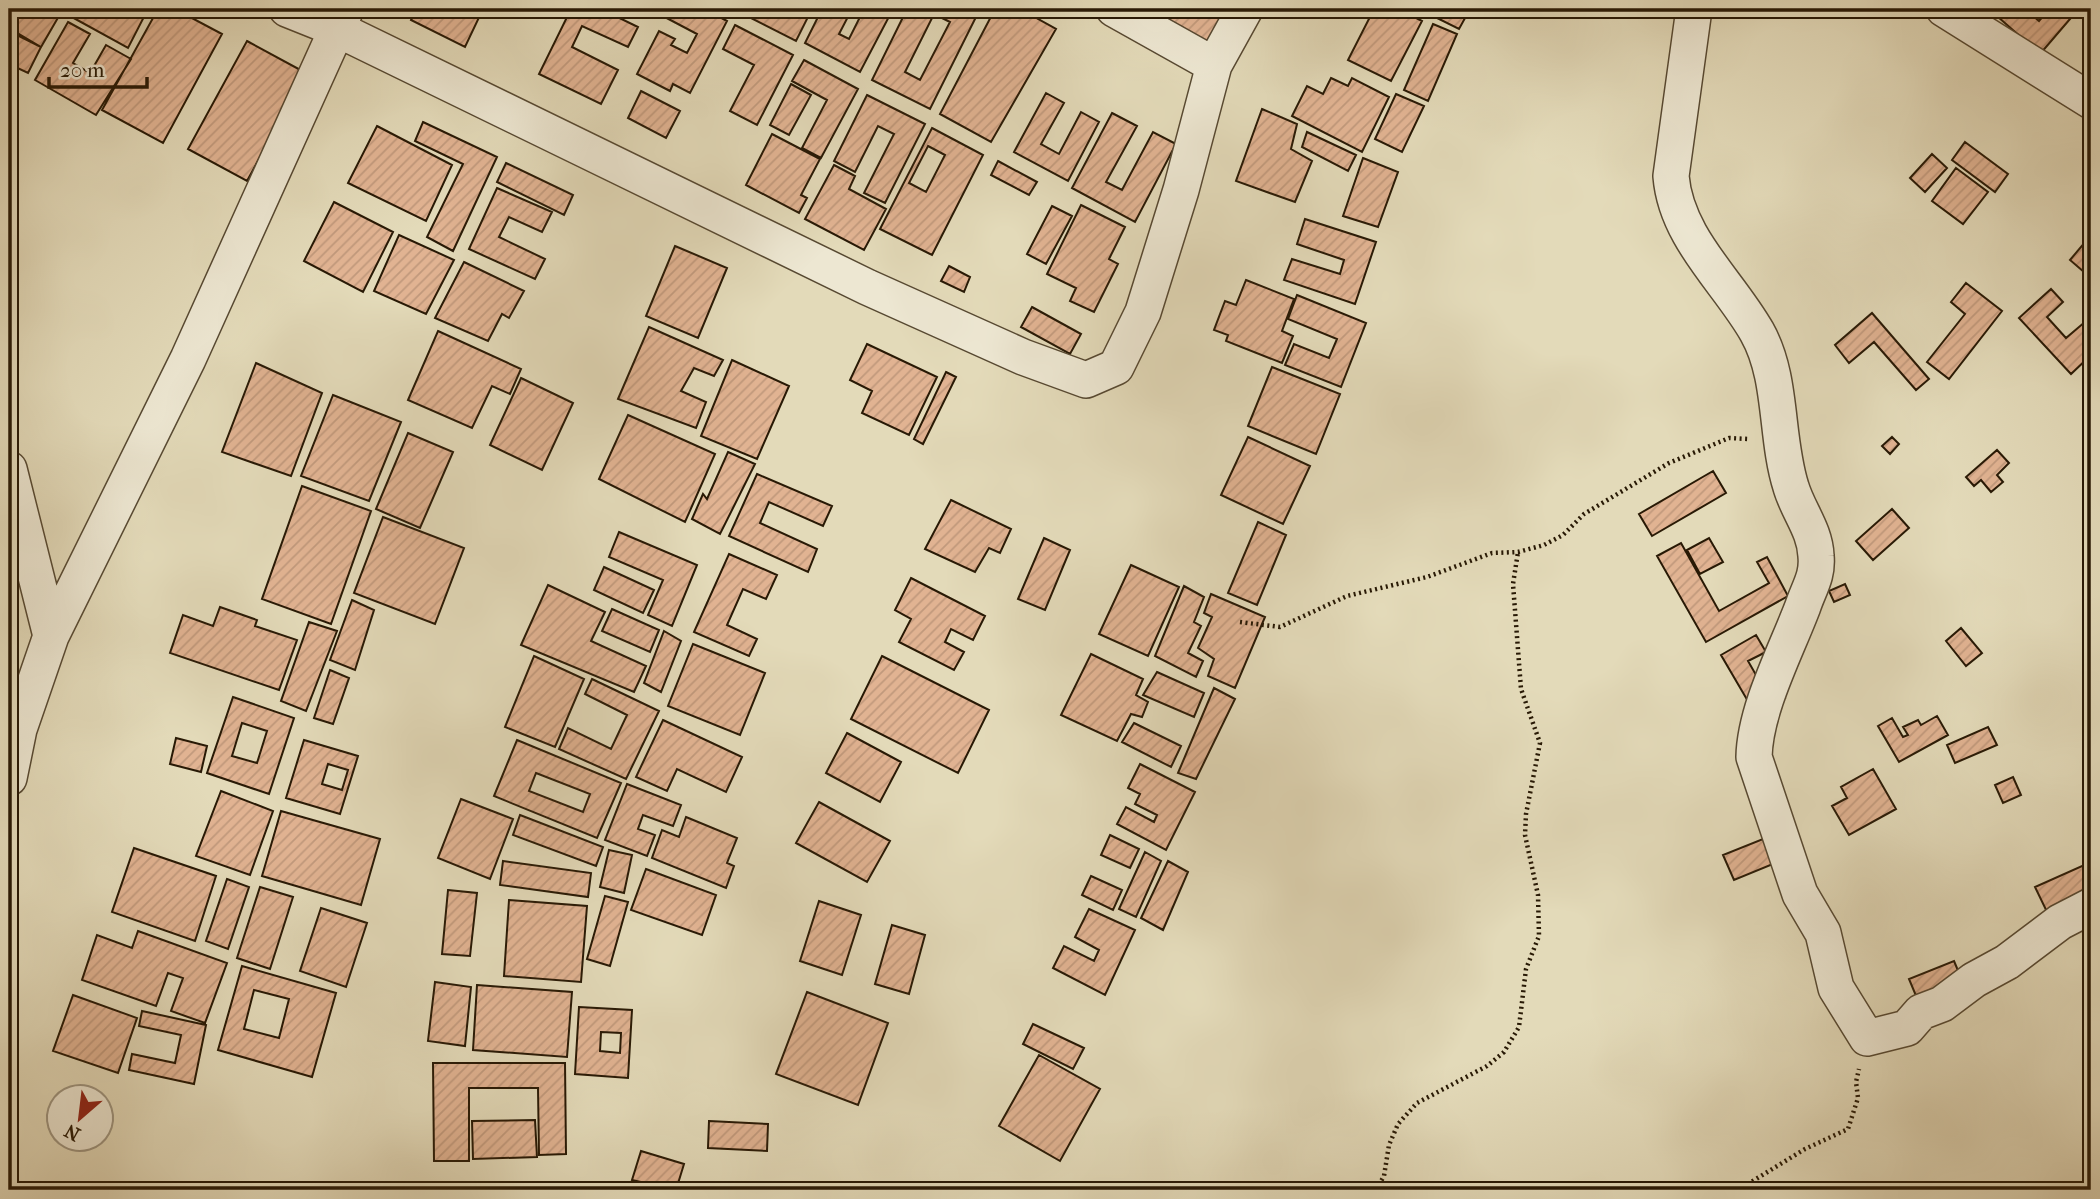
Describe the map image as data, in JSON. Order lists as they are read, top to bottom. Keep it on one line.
{"scale_bar":"20 m","north":"bottom left"}
